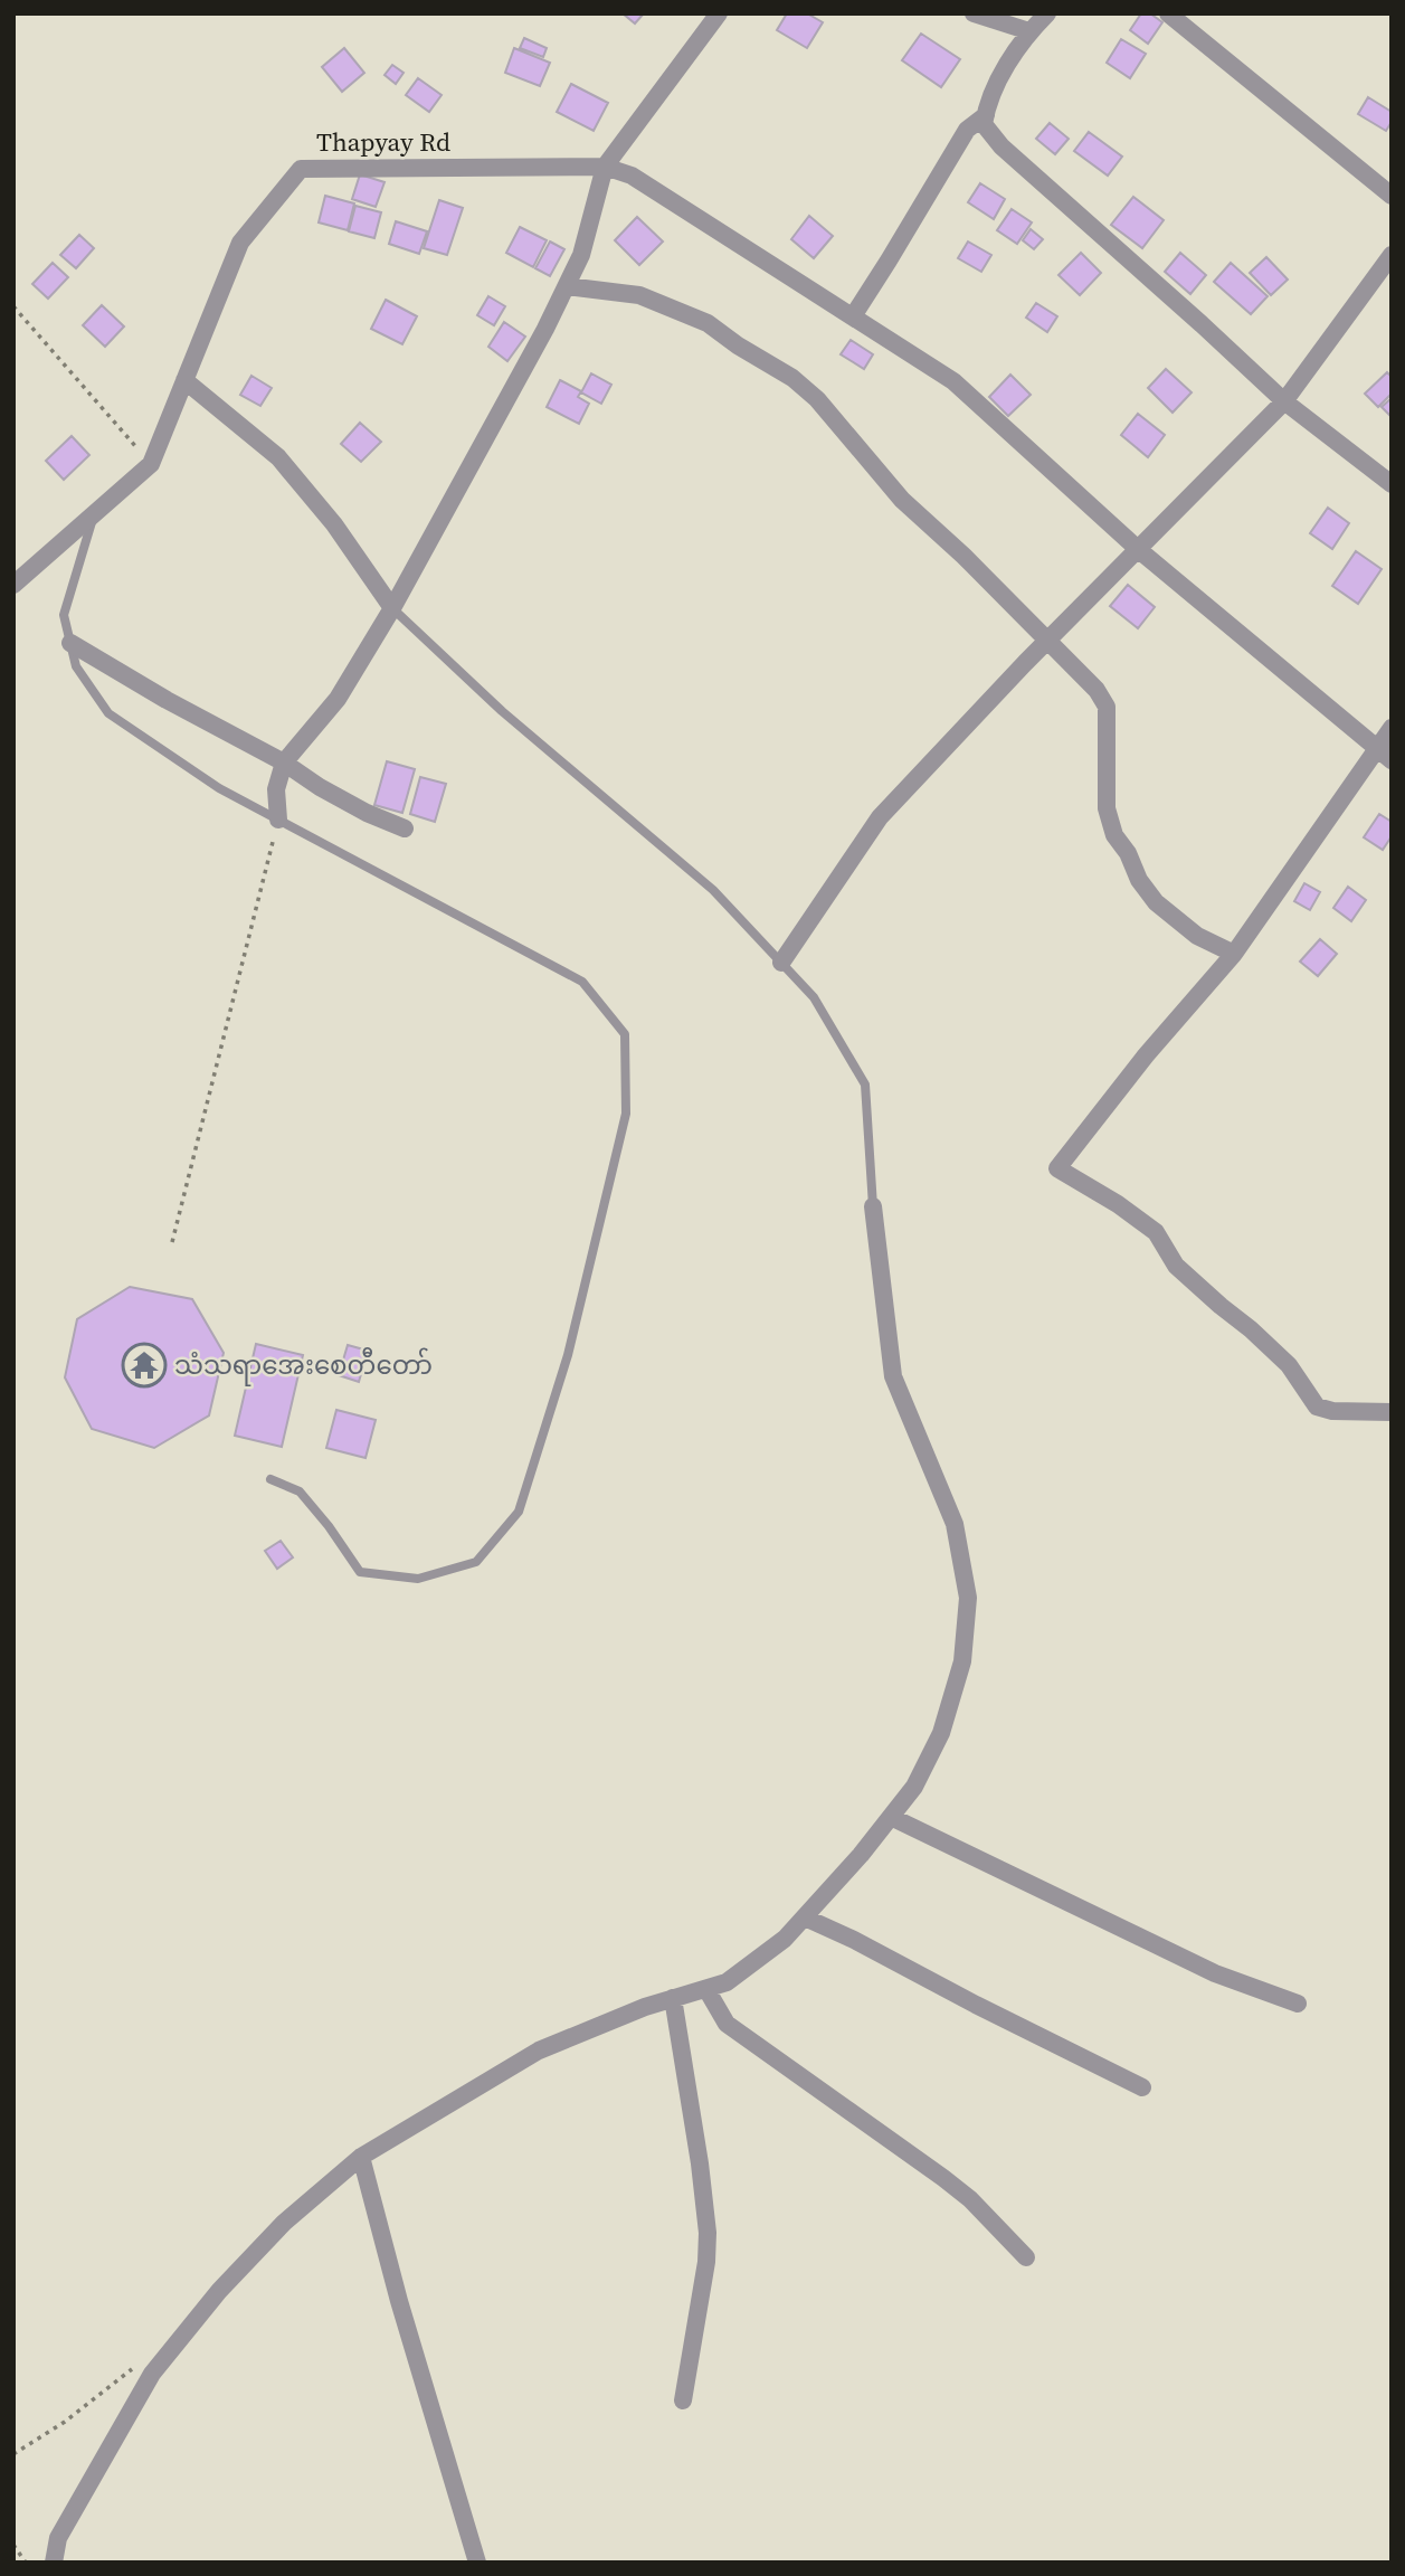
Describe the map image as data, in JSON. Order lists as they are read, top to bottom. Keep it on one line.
{"streets":{"street":["Thapyay Rd"]},"places":{"temple":["သံသရာအေးစေတီတော်"]}}
